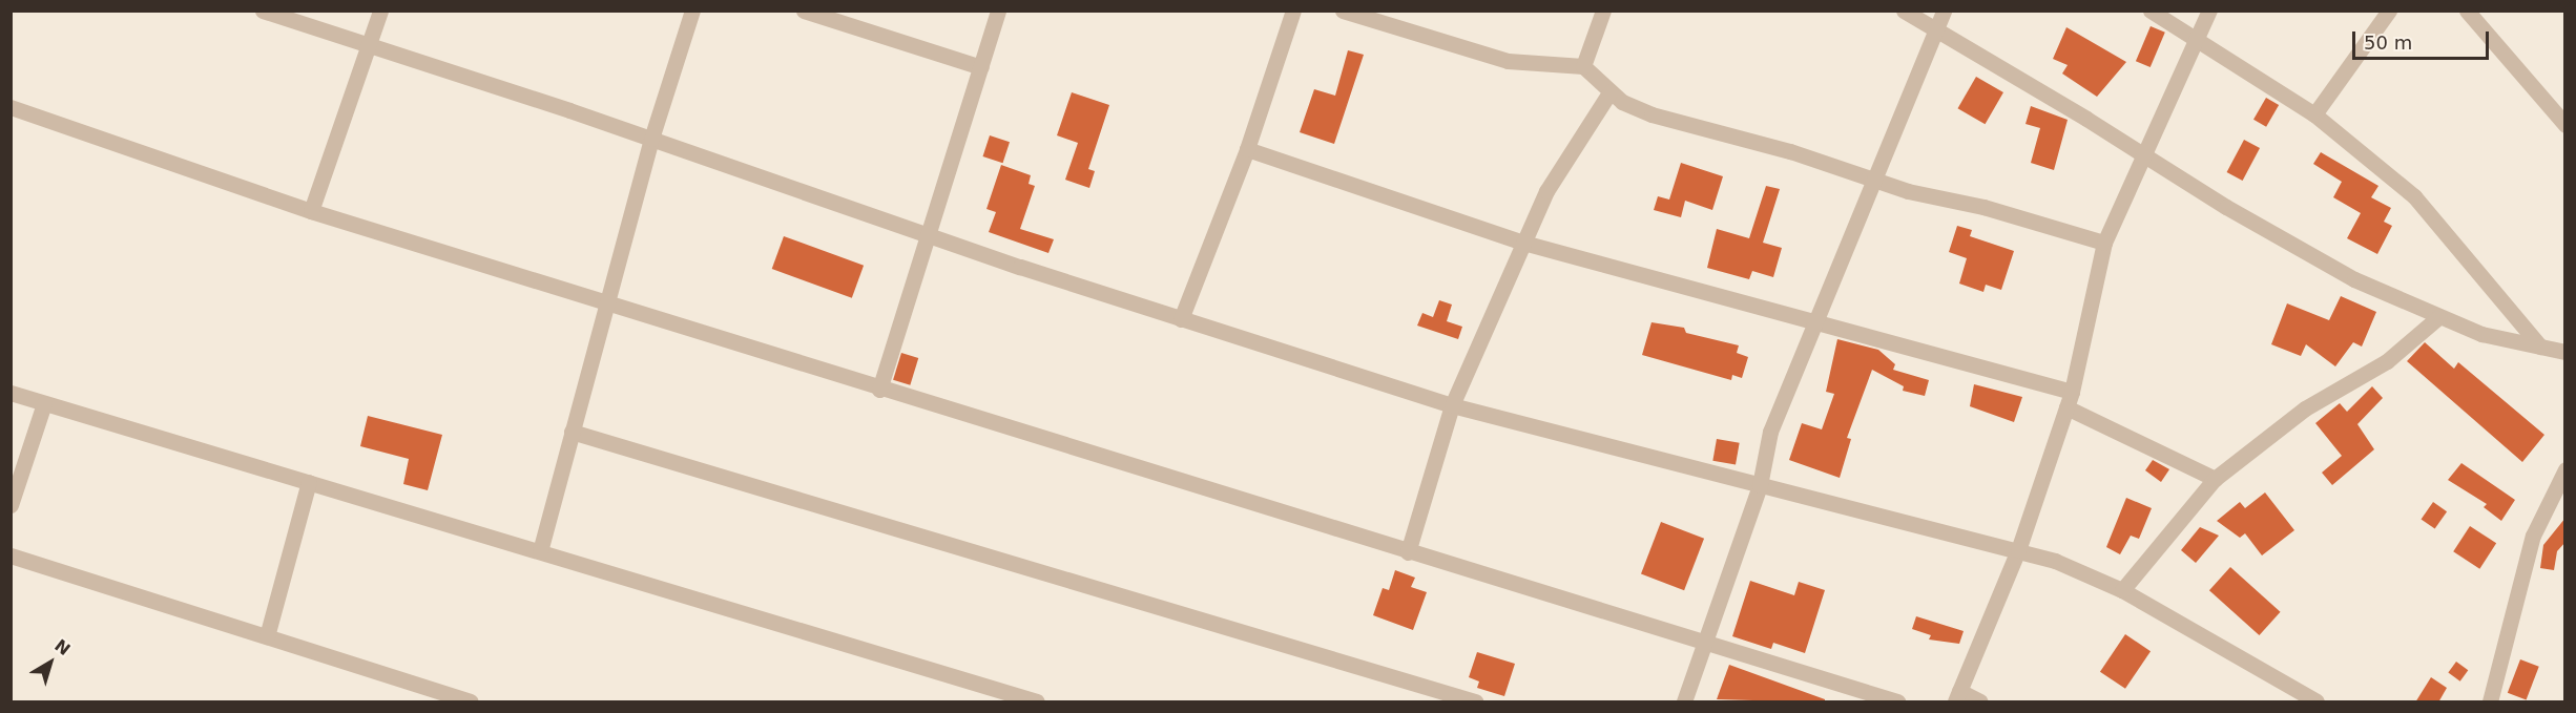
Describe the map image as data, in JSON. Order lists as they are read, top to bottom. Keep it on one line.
{"scale_bar":"50 m","north":"top right"}
